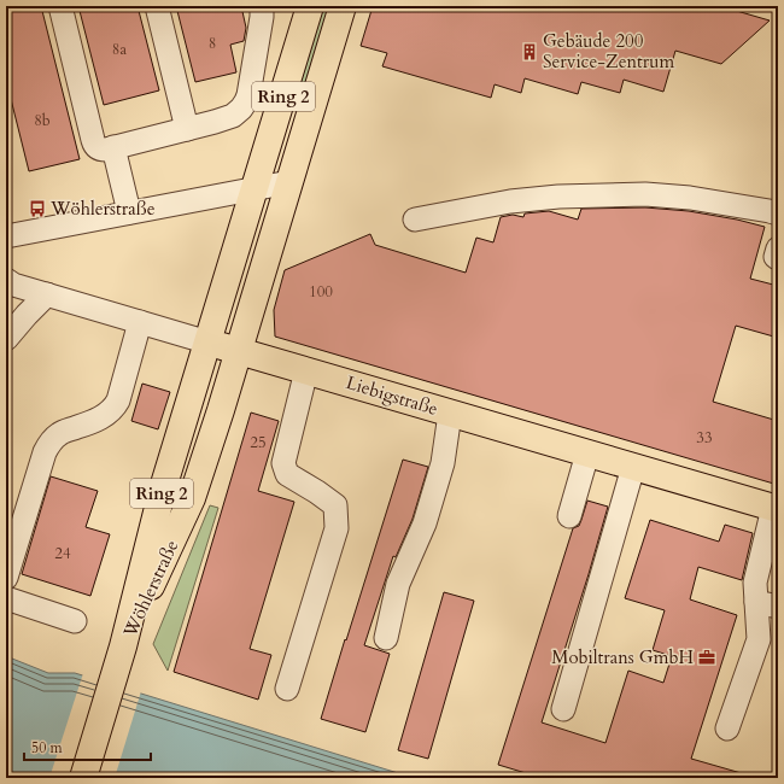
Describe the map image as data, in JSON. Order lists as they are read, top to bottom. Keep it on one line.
{"streets":{"main road":["Ring 2","Liebigstraße","Wöhlerstraße"]},"crossings":[["Liebigstraße","Wöhlerstraße"]],"places":{"building":["Gebäude 200 Service-Zentrum"],"bus stop":["Wöhlerstraße"],"office":["Mobiltrans GmbH"]},"house_numbers":["8","8a","8b","100","33","25","24"],"scale_bar":"50 m"}
